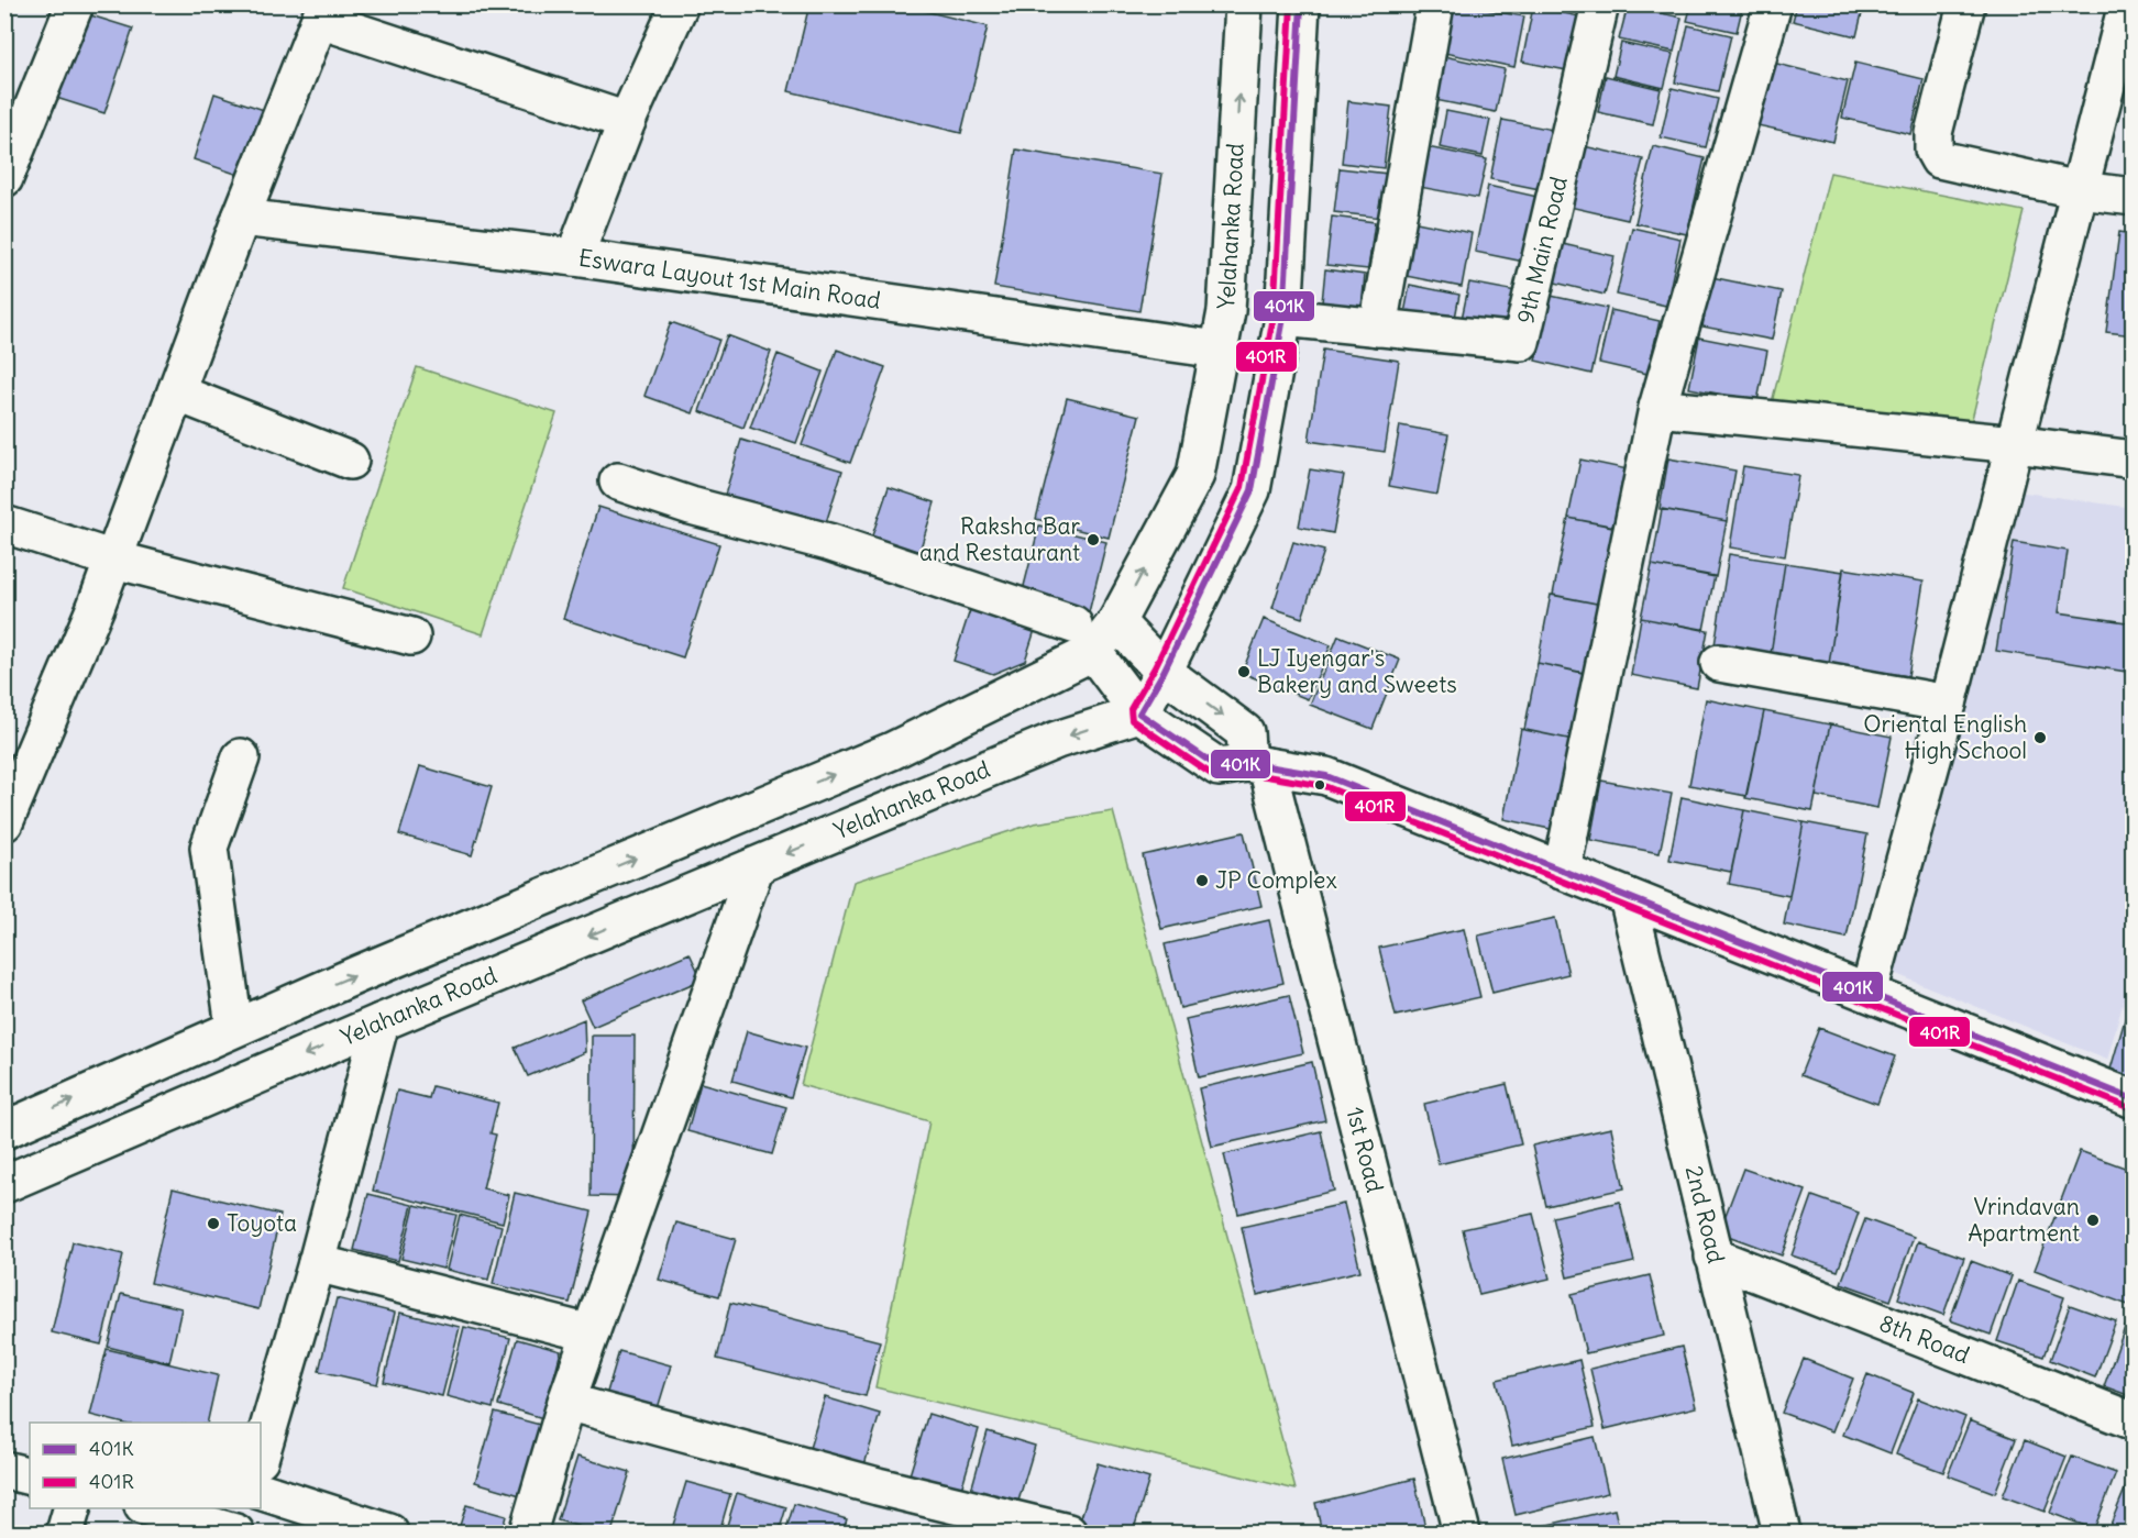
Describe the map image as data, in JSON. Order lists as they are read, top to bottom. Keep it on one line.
{"streets":{"street":["Yelahanka Road","9th Main Road","Eswara Layout 1st Main Road","1st Road","2nd Road","8th Road"]},"crossings":[["Yelahanka Road","Eswara Layout 1st Main Road"],["Yelahanka Road","1st Road"],["2nd Road","8th Road"]],"places":["Raksha Bar and Restaurant","LJ Iyengar's Bakery and Sweets","Oriental English High School","JP Complex","Vrindavan Apartment","Toyota"],"lines":["transit line 401K","transit line 401R"],"legend":["401K","401R"]}
